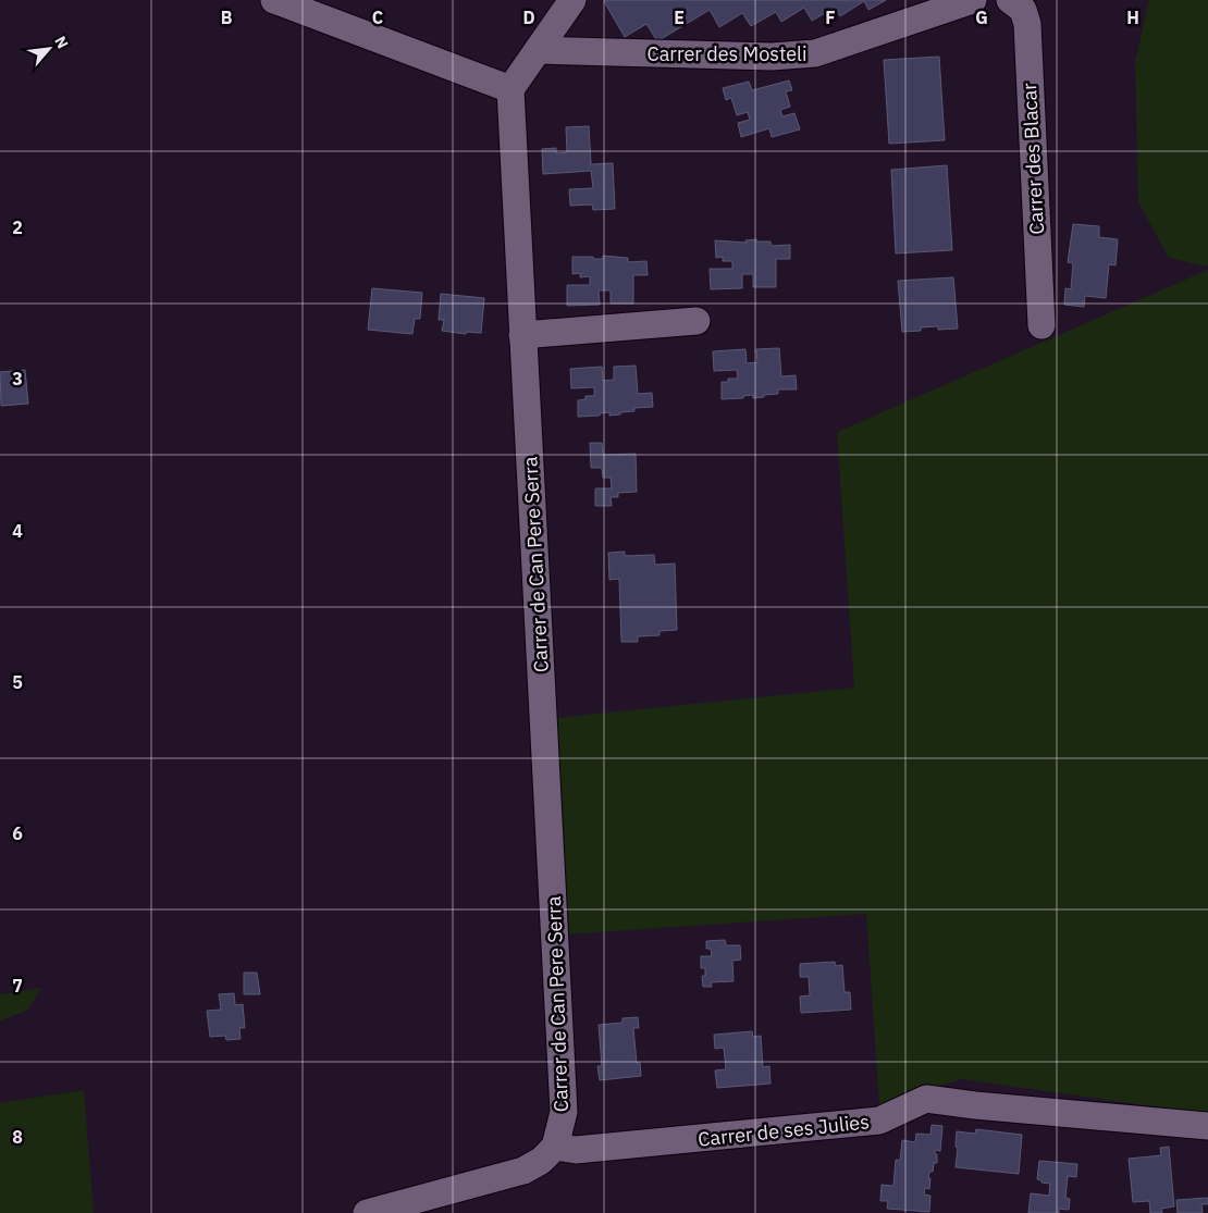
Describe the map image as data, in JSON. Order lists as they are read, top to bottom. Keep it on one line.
{"streets":{"street":["Carrer des Mosteli","Carrer des Blacar","Carrer de Can Pere Serra","Carrer de ses Julies"]},"crossings":[["Carrer de Can Pere Serra","Carrer de ses Julies"]],"north":"top right","grid":{"columns":["B","C","D","E","F","G","H"],"rows":["2","3","4","5","6","7","8"]}}
